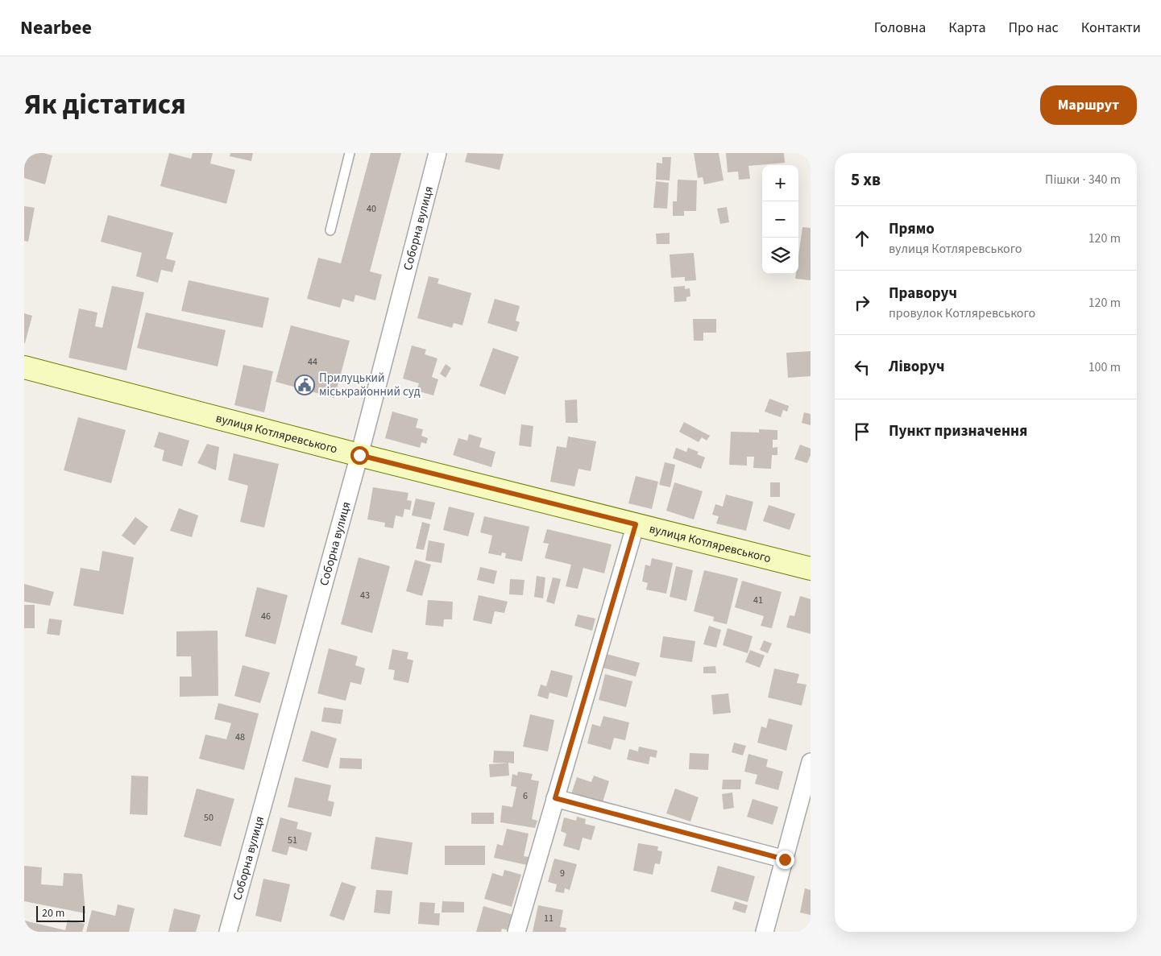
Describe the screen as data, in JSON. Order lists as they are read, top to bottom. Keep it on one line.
{"streets":{"main road":["вулиця Котляревського"],"street":["Соборна вулиця"]},"crossings":[["Соборна вулиця","вулиця Котляревського"]],"places":{"public building":["Прилуцький міськрайонний суд"]},"house_numbers":["40","44","43","41","46","48","6","50","51","9","11"],"scale_bar":"20 m","page":{"header":"Nearbee","nav":["Головна","Карта","Про нас","Контакти"],"title":"Як дістатися","buttons":"Маршрут","heading":["5 хв","Пішки · 340 m"],"map_buttons":["+","−"],"list":[["Прямо","вулиця Котляревського","120 m"],["Праворуч","провулок Котляревського","120 m"],["Ліворуч","100 m"],"Пункт призначення"],"scale":"20 m"}}
